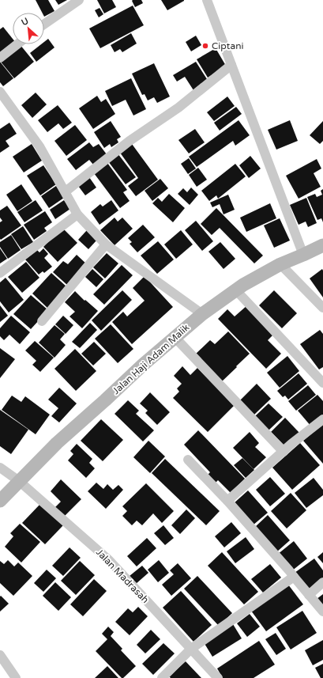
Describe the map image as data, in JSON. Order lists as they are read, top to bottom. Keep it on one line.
{"streets":{"main road":["Jalan Haji Adam Malik"],"street":["Jalan Madrasah"]},"crossings":[["Jalan Haji Adam Malik","Jalan Madrasah"]],"places":["Ciptani"],"north":"top left"}
